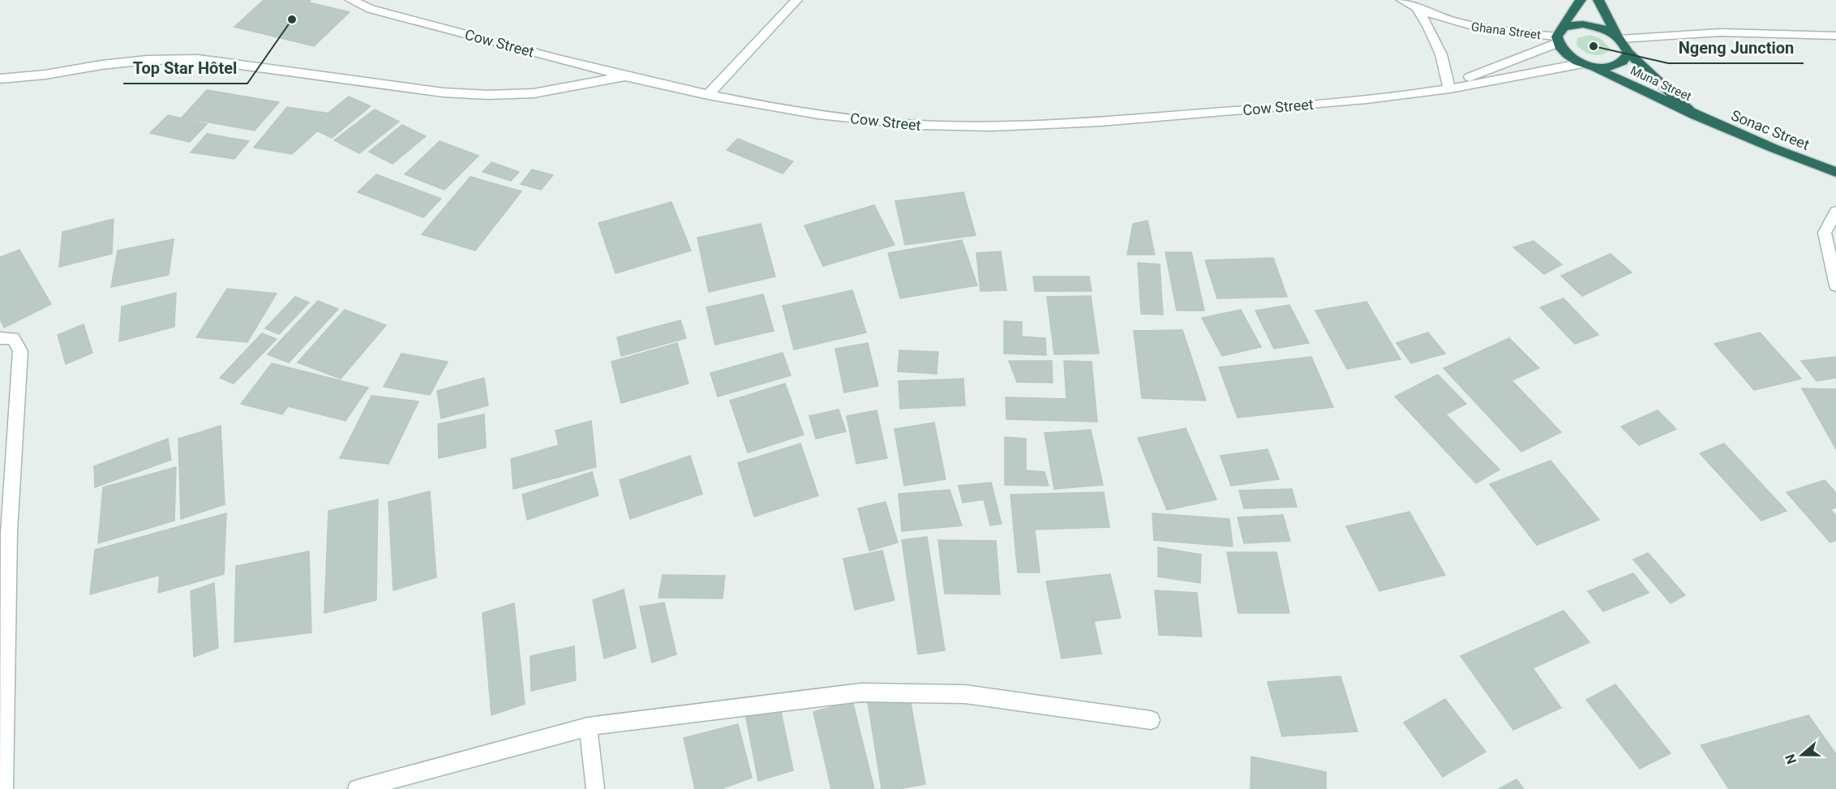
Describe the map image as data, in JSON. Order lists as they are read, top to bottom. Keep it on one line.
{"streets":{"highway":["Muna Street","Sonac Street"],"street":["Ghana Street","Cow Street"]},"crossings":[["Ghana Street","Cow Street"],["Ghana Street","Muna Street"],["Cow Street","Muna Street"],["Muna Street","Sonac Street"]],"places":["Top Star Hôtel","Ngeng Junction"],"north":"left"}
